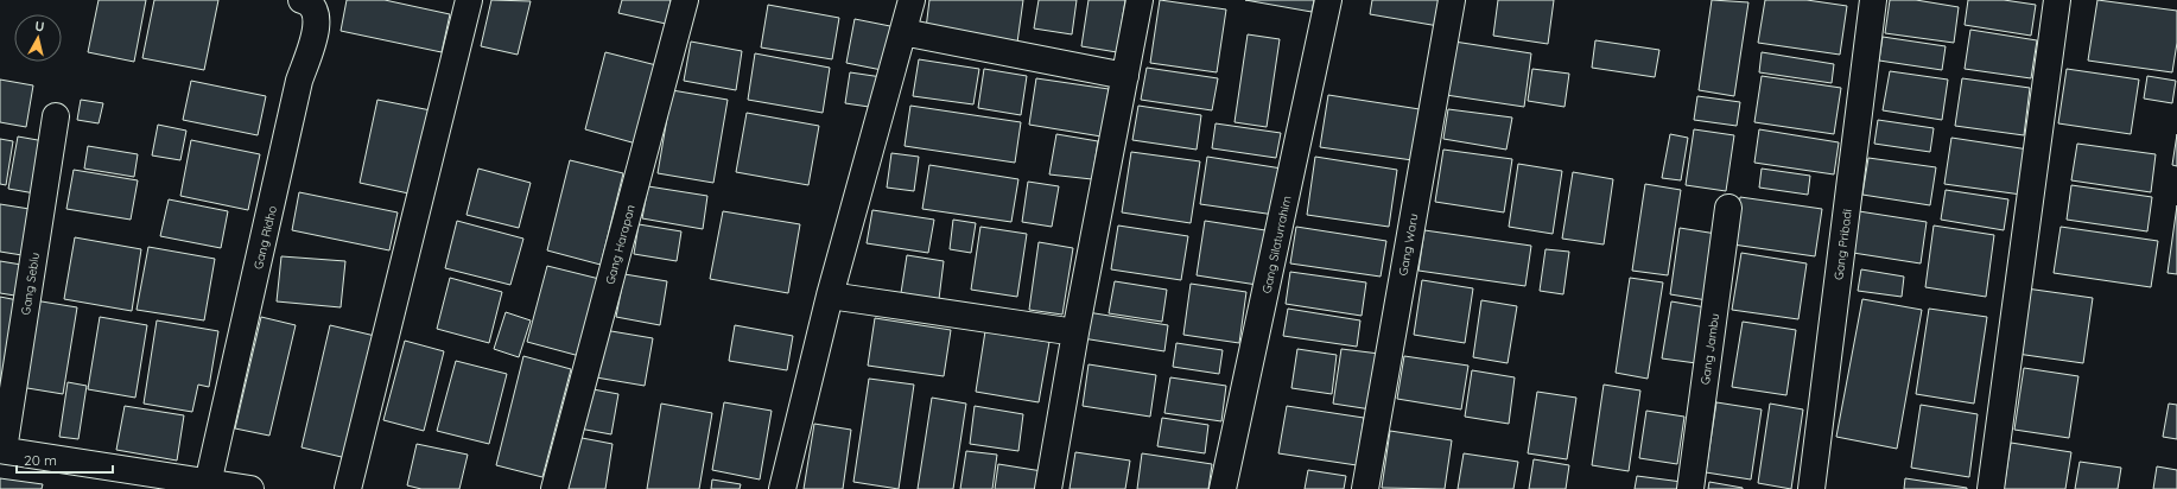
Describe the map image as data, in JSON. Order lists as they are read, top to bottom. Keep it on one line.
{"streets":{"street":["Gang Ridho","Gang Harapan","Gang Silaturrahim","Gang Waru","Gang Pribadi","Gang Seblu","Gang Jambu"]},"scale_bar":"20 m","north":"top"}
